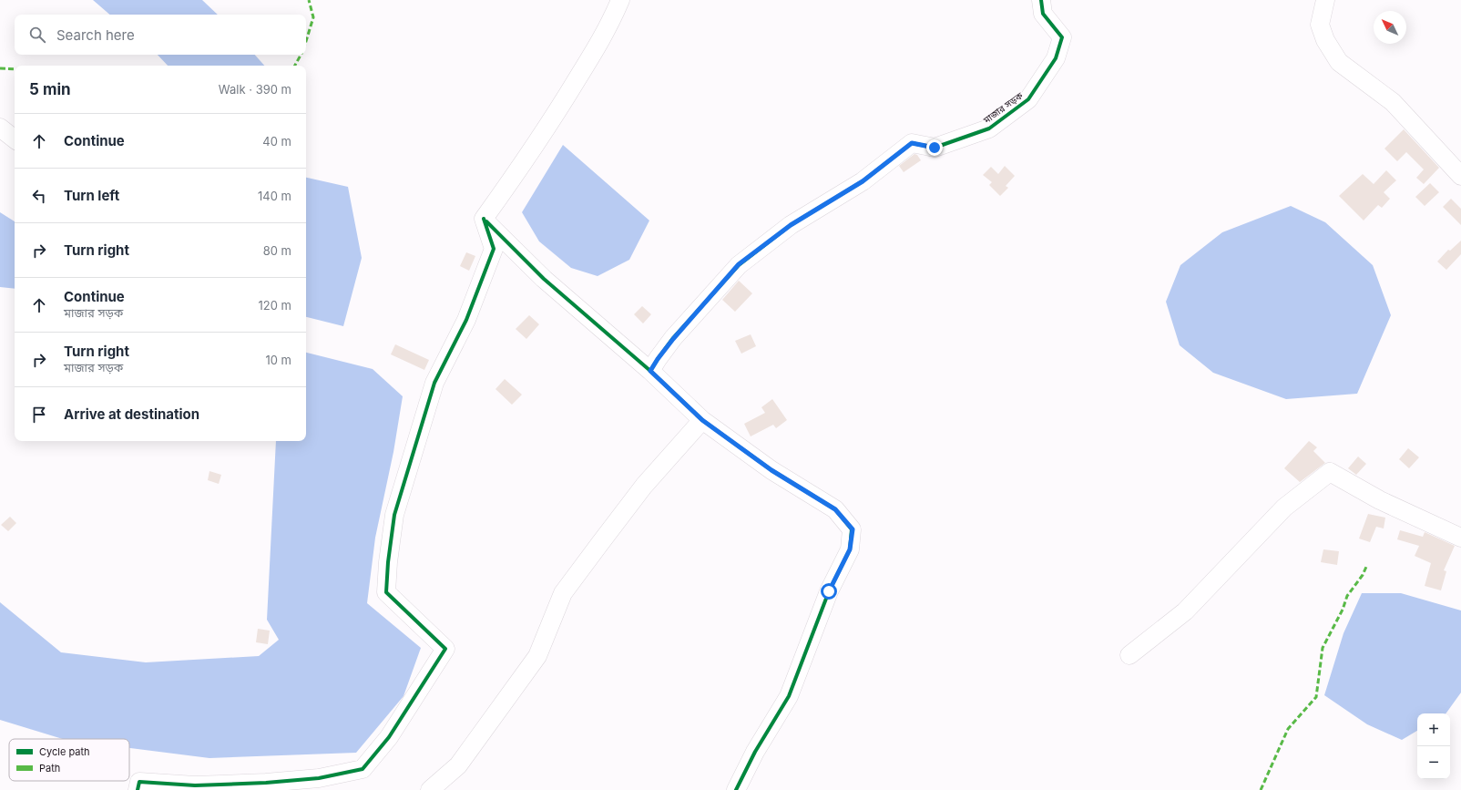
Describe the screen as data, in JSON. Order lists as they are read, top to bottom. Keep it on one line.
{"streets":{"street":["মাজার সড়ক"]},"legend":["Cycle path","Path"],"north":"top left","page":{"search":"Search here","heading":["5 min","Walk · 390 m"],"list":[["Continue","40 m"],["Turn left","140 m"],["Turn right","80 m"],["Continue","মাজার সড়ক","120 m"],["Turn right","মাজার সড়ক","10 m"],"Arrive at destination"],"map_buttons":["+","−"]}}
